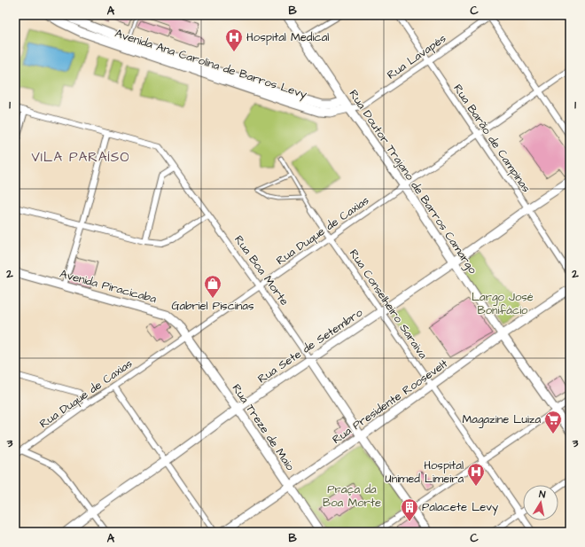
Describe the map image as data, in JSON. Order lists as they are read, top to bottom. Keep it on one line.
{"streets":{"main road":["Avenida Ana Carolina de Barros Levy","Rua Doutor Trajano de Barros Camargo","Rua Boa Morte","Avenida Piracicaba","Rua Sete de Setembro","Rua Presidente Roosevelt","Rua Treze de Maio"],"street":["Rua Lavapés","Rua Barão de Campinas","Rua Duque de Caxias","Rua Conselheiro Saraiva"]},"crossings":[["Rua Lavapés","Avenida Ana Carolina de Barros Levy"],["Rua Lavapés","Rua Barão de Campinas"],["Rua Lavapés","Rua Doutor Trajano de Barros Camargo"],["Avenida Ana Carolina de Barros Levy","Rua Doutor Trajano de Barros Camargo"],["Rua Barão de Campinas","Rua Duque de Caxias"],["Rua Barão de Campinas","Rua Sete de Setembro"],["Rua Doutor Trajano de Barros Camargo","Rua Duque de Caxias"],["Rua Doutor Trajano de Barros Camargo","Rua Sete de Setembro"],["Rua Doutor Trajano de Barros Camargo","Rua Presidente Roosevelt"],["Rua Duque de Caxias","Rua Boa Morte"],["Rua Duque de Caxias","Avenida Piracicaba"],["Rua Duque de Caxias","Rua Conselheiro Saraiva"],["Rua Duque de Caxias","Rua Treze de Maio"],["Rua Boa Morte","Rua Sete de Setembro"],["Rua Boa Morte","Rua Presidente Roosevelt"],["Avenida Piracicaba","Rua Treze de Maio"],["Rua Conselheiro Saraiva","Rua Sete de Setembro"],["Rua Conselheiro Saraiva","Rua Presidente Roosevelt"],["Rua Sete de Setembro","Rua Treze de Maio"],["Rua Presidente Roosevelt","Rua Treze de Maio"]],"districts":["VILA PARAÍSO"],"parks":["Largo José Bonifácio","Praça da Boa Morte"],"places":{"hospital":["Hospital Medical","Hospital Unimed Limeira"],"shop":["Gabriel Piscinas"],"supermarket":["Magazine Luiza"],"building":["Palacete Levy"]},"north":"top","grid":{"columns":["A","B","C"],"rows":["1","2","3"]}}
